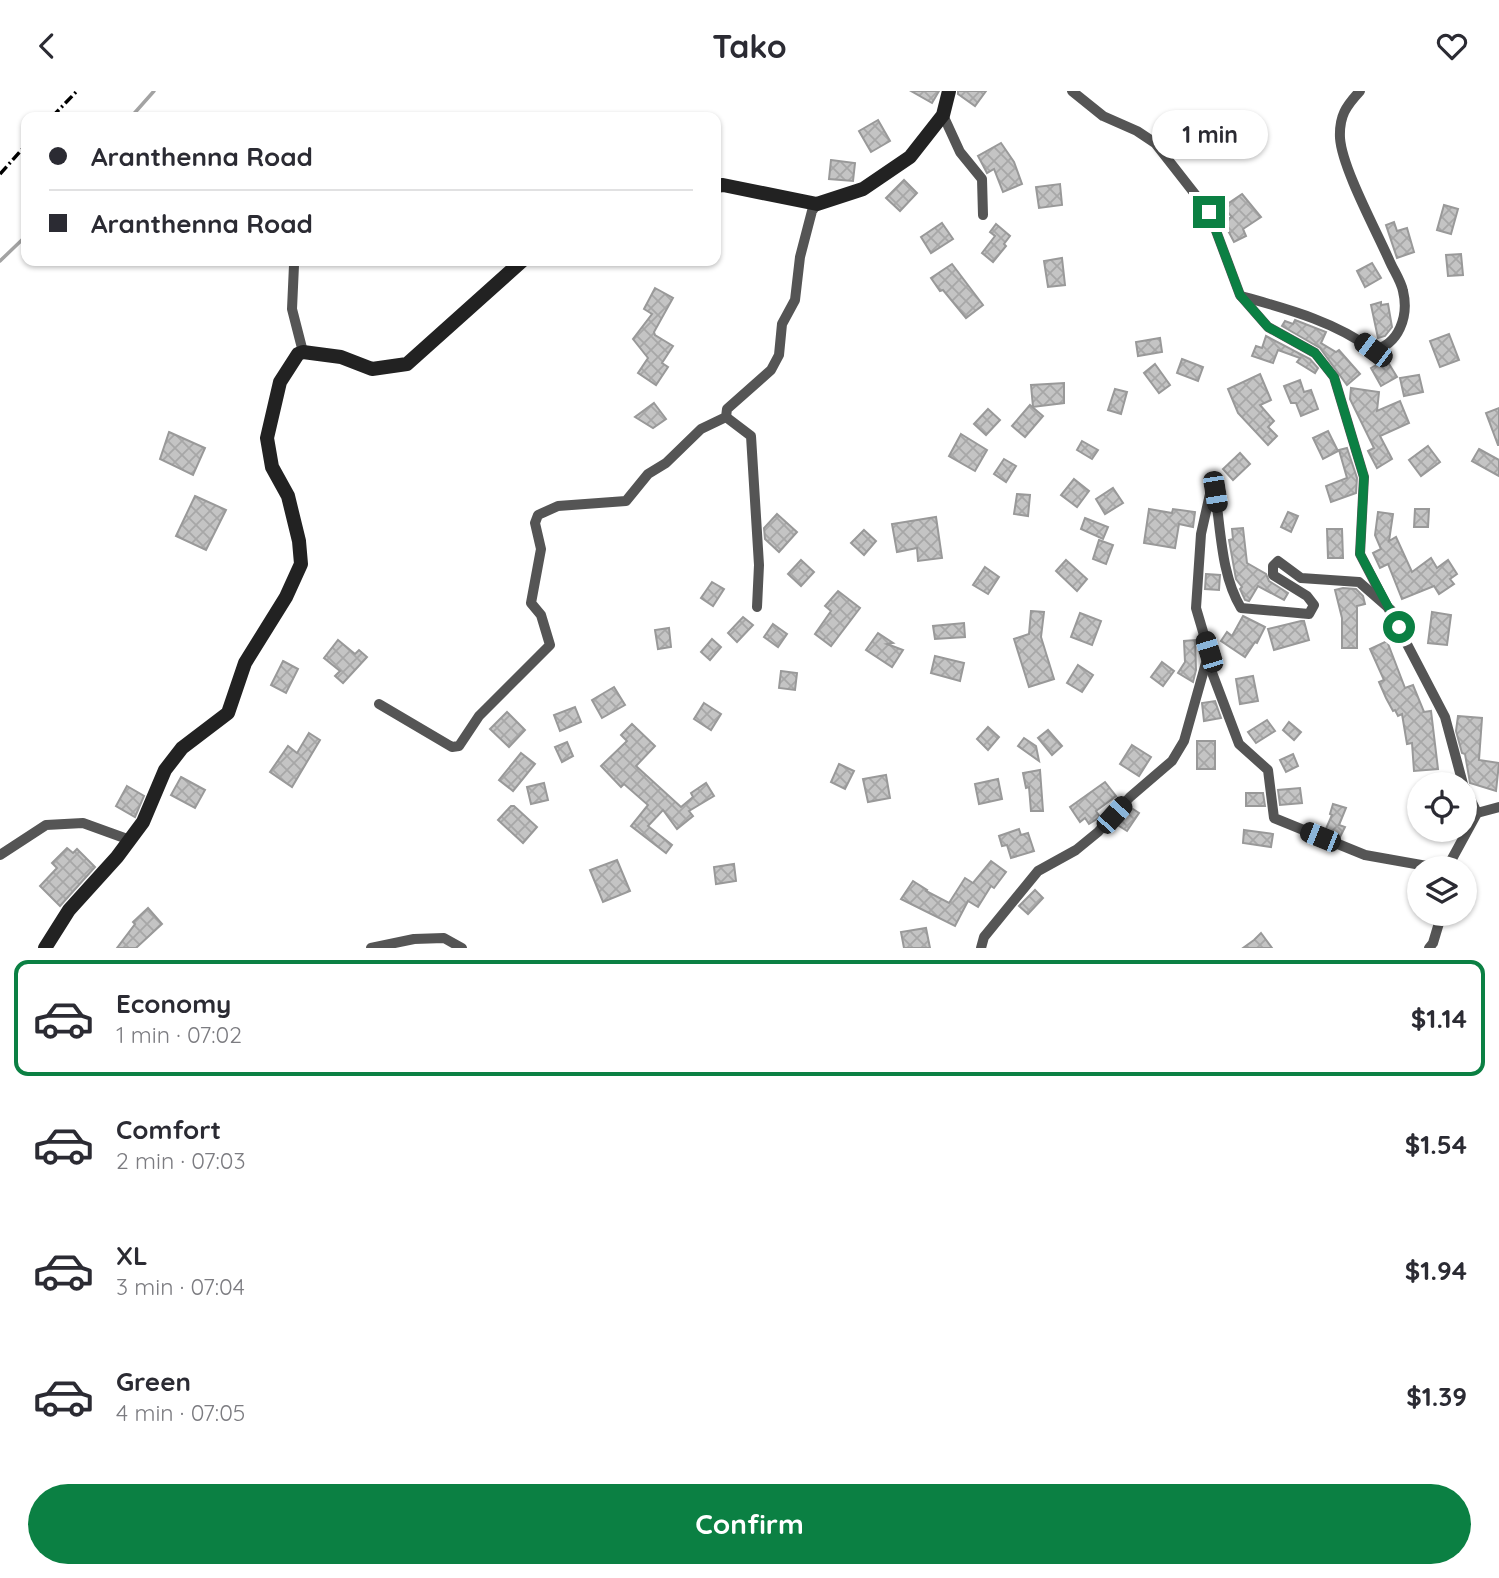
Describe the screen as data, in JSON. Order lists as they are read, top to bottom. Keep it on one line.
{"page":{"header":"Tako","bubble":"1 min","banner":["Aranthenna Road","Aranthenna Road"],"list":[{"name":"Economy","note":"1 min · 07:02","value":"$1.14"},{"name":"Comfort","note":"2 min · 07:03","value":"$1.54"},{"name":"XL","note":"3 min · 07:04","value":"$1.94"},{"name":"Green","note":"4 min · 07:05","value":"$1.39"}],"buttons":"Confirm"}}
